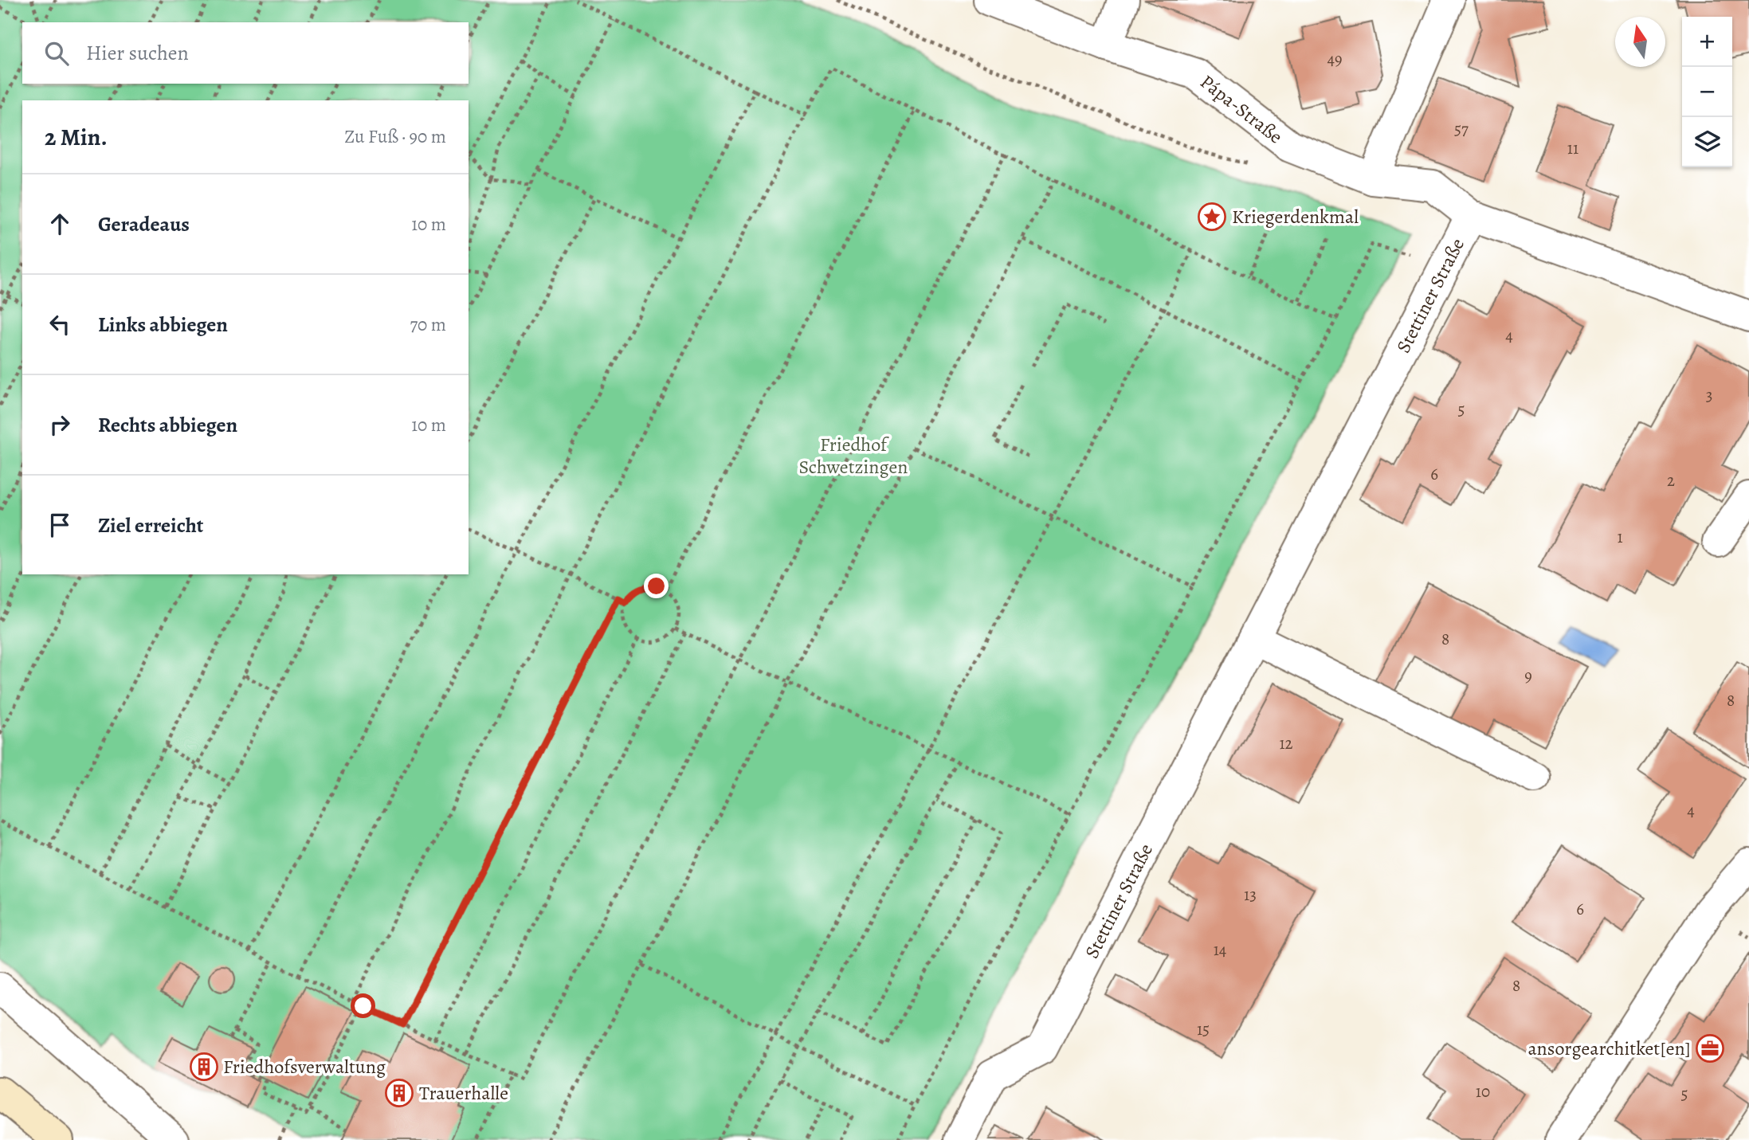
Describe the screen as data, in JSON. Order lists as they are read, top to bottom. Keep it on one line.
{"streets":{"street":["Pápa-Straße","Stettiner Straße"]},"crossings":[["Pápa-Straße","Stettiner Straße"]],"parks":["Friedhof Schwetzingen"],"places":{"place":["Kriegerdenkmal"],"office":["ansorgearchitket[en]"],"building":["Friedhofsverwaltung","Trauerhalle"]},"house_numbers":["49","57","11","4","3","5","6","2","1","8","9","8","12","4","13","6","14","8","15","10","5"],"north":"top","page":{"map_buttons":["+","−"],"search":"Hier suchen","heading":["2 Min.","Zu Fuß · 90 m"],"list":[["Geradeaus","10 m"],["Links abbiegen","70 m"],["Rechts abbiegen","10 m"],"Ziel erreicht"]}}
